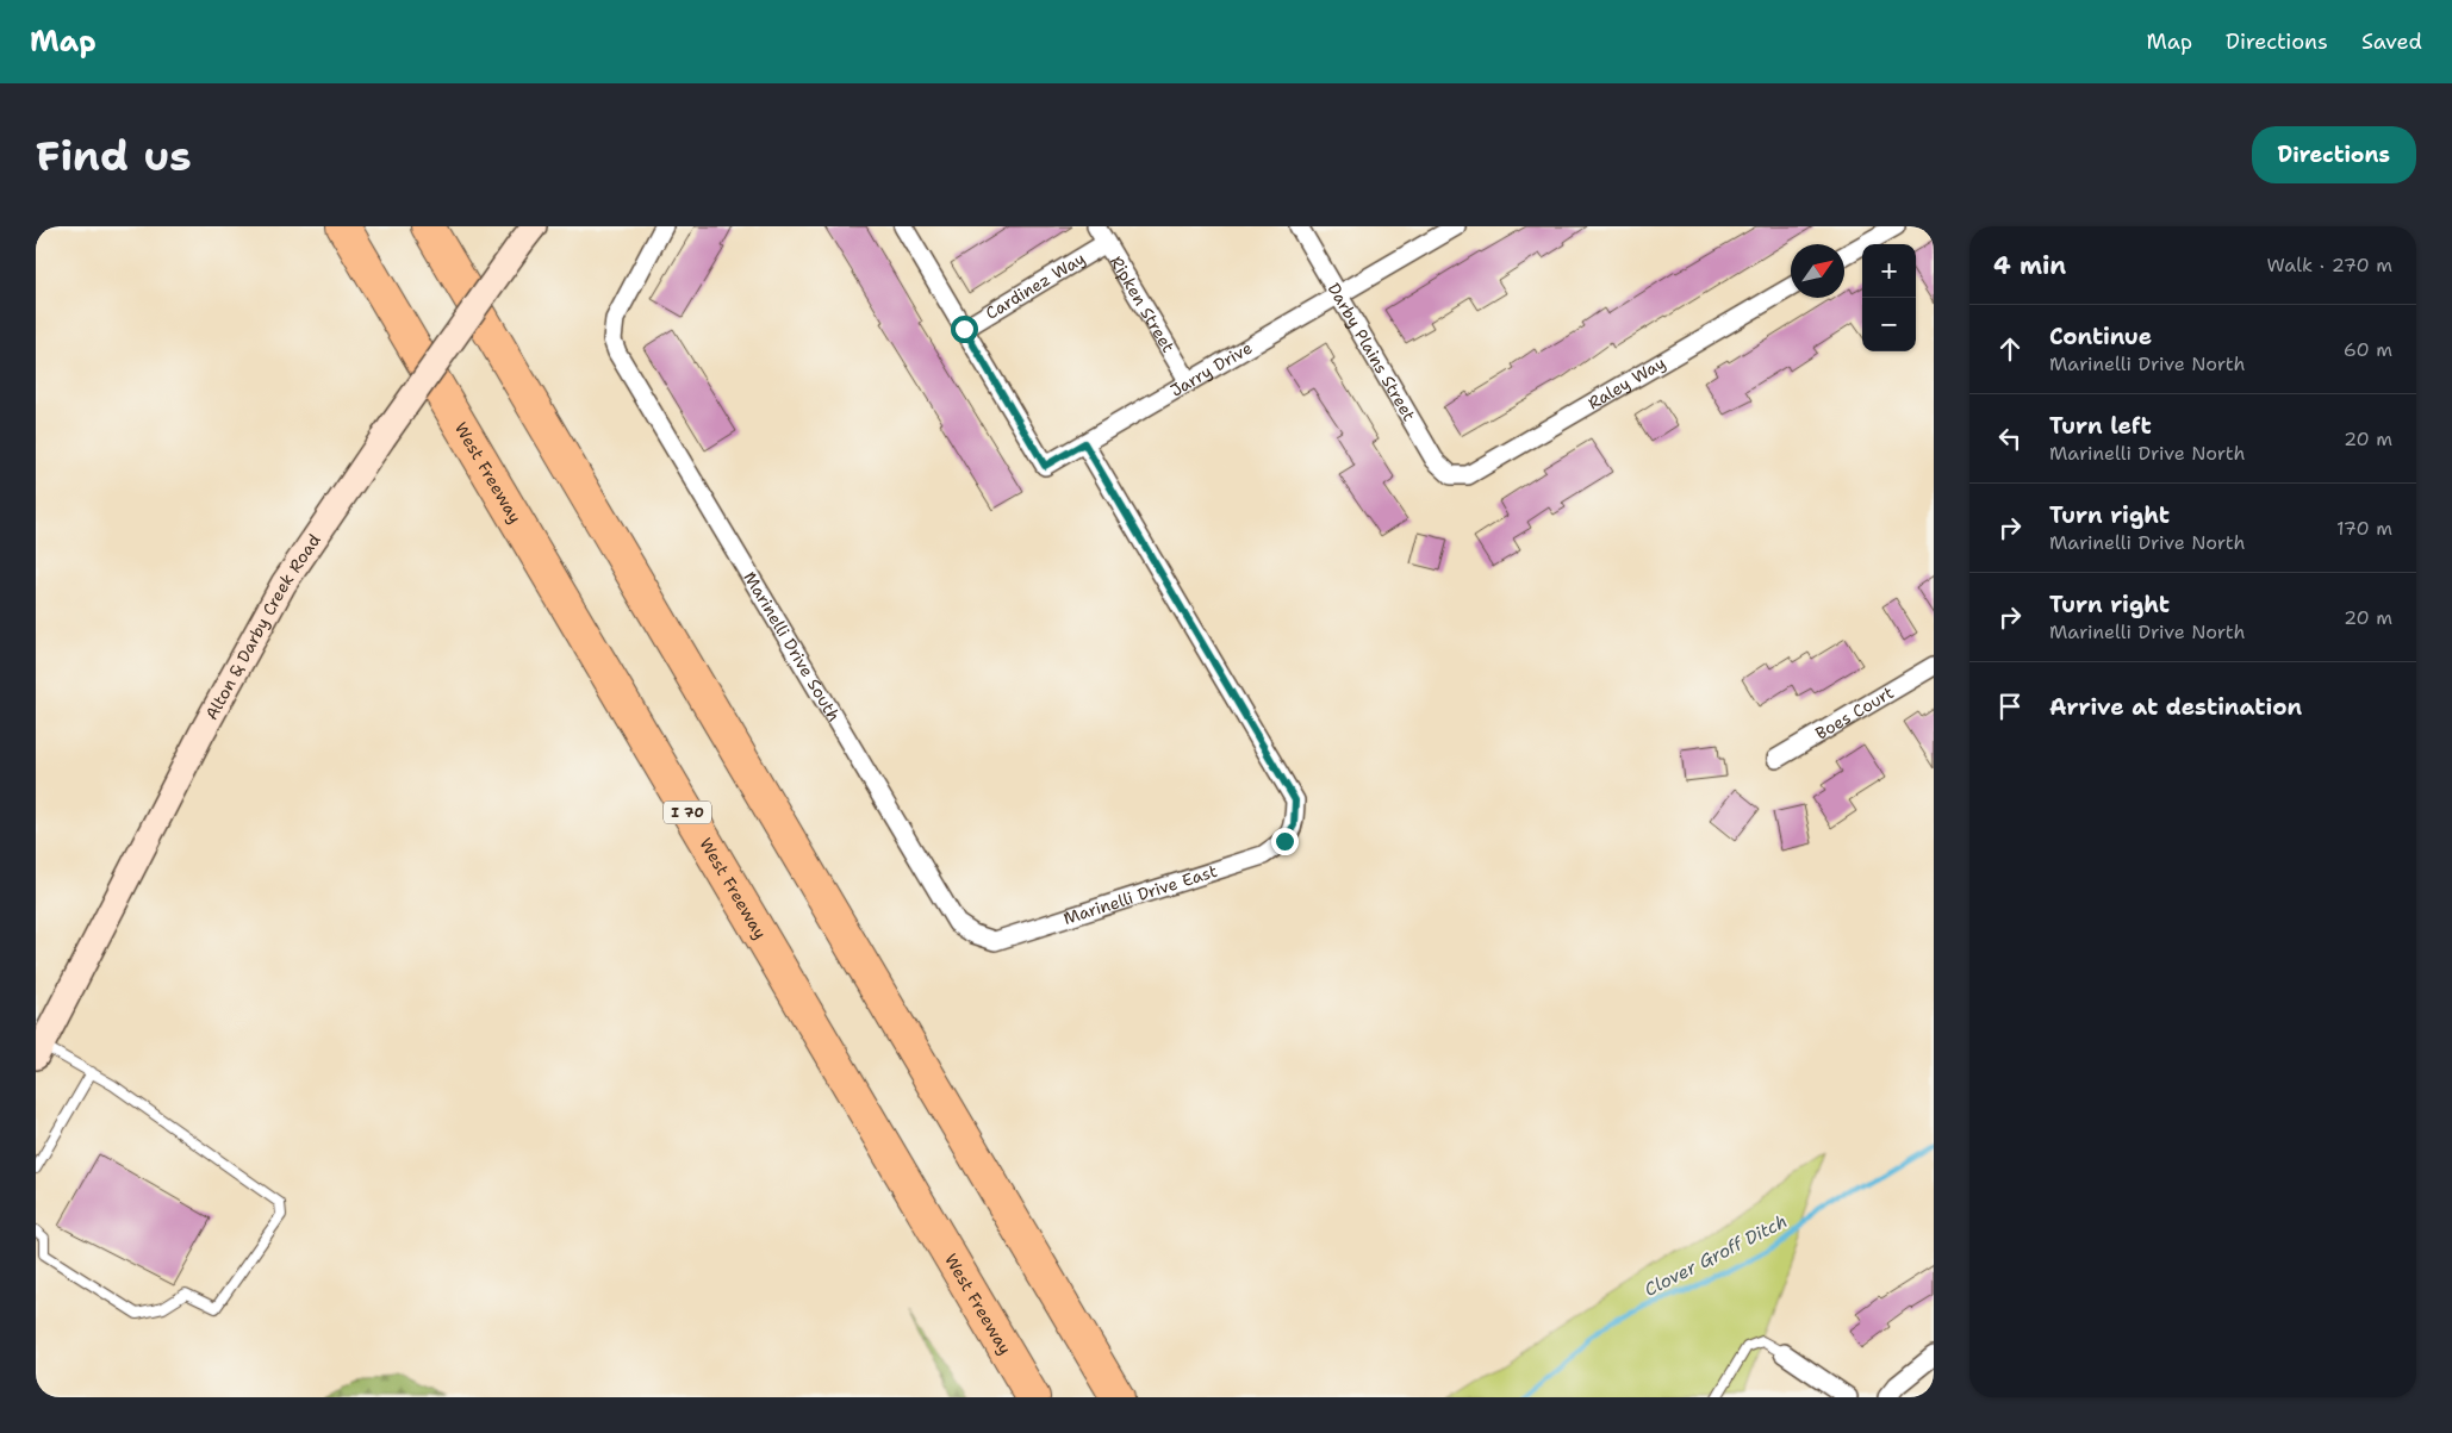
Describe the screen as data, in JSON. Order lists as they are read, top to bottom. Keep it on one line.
{"streets":{"highway":["West Freeway","I 70"],"main road":["Alton & Darby Creek Road"],"street":["Cardinez Way","Ripken Street","Darby Plains Street","Jarry Drive","Raley Way","Marinelli Drive South","Boes Court","Marinelli Drive East"]},"crossings":[["Cardinez Way","Ripken Street"],["Cardinez Way","Jarry Drive"],["Ripken Street","Jarry Drive"],["Darby Plains Street","Jarry Drive"],["Darby Plains Street","Raley Way"],["Jarry Drive","Marinelli Drive East"],["Marinelli Drive South","Marinelli Drive East"]],"water":["Clover Groff Ditch"],"north":"top right","page":{"header":"Map","nav":["Map","Directions","Saved"],"buttons":"Directions","title":"Find us","heading":["4 min","Walk · 270 m"],"map_buttons":["+","−"],"list":[["Continue","Marinelli Drive North","60 m"],["Turn left","Marinelli Drive North","20 m"],["Turn right","Marinelli Drive North","170 m"],["Turn right","Marinelli Drive North","20 m"],"Arrive at destination"]}}
